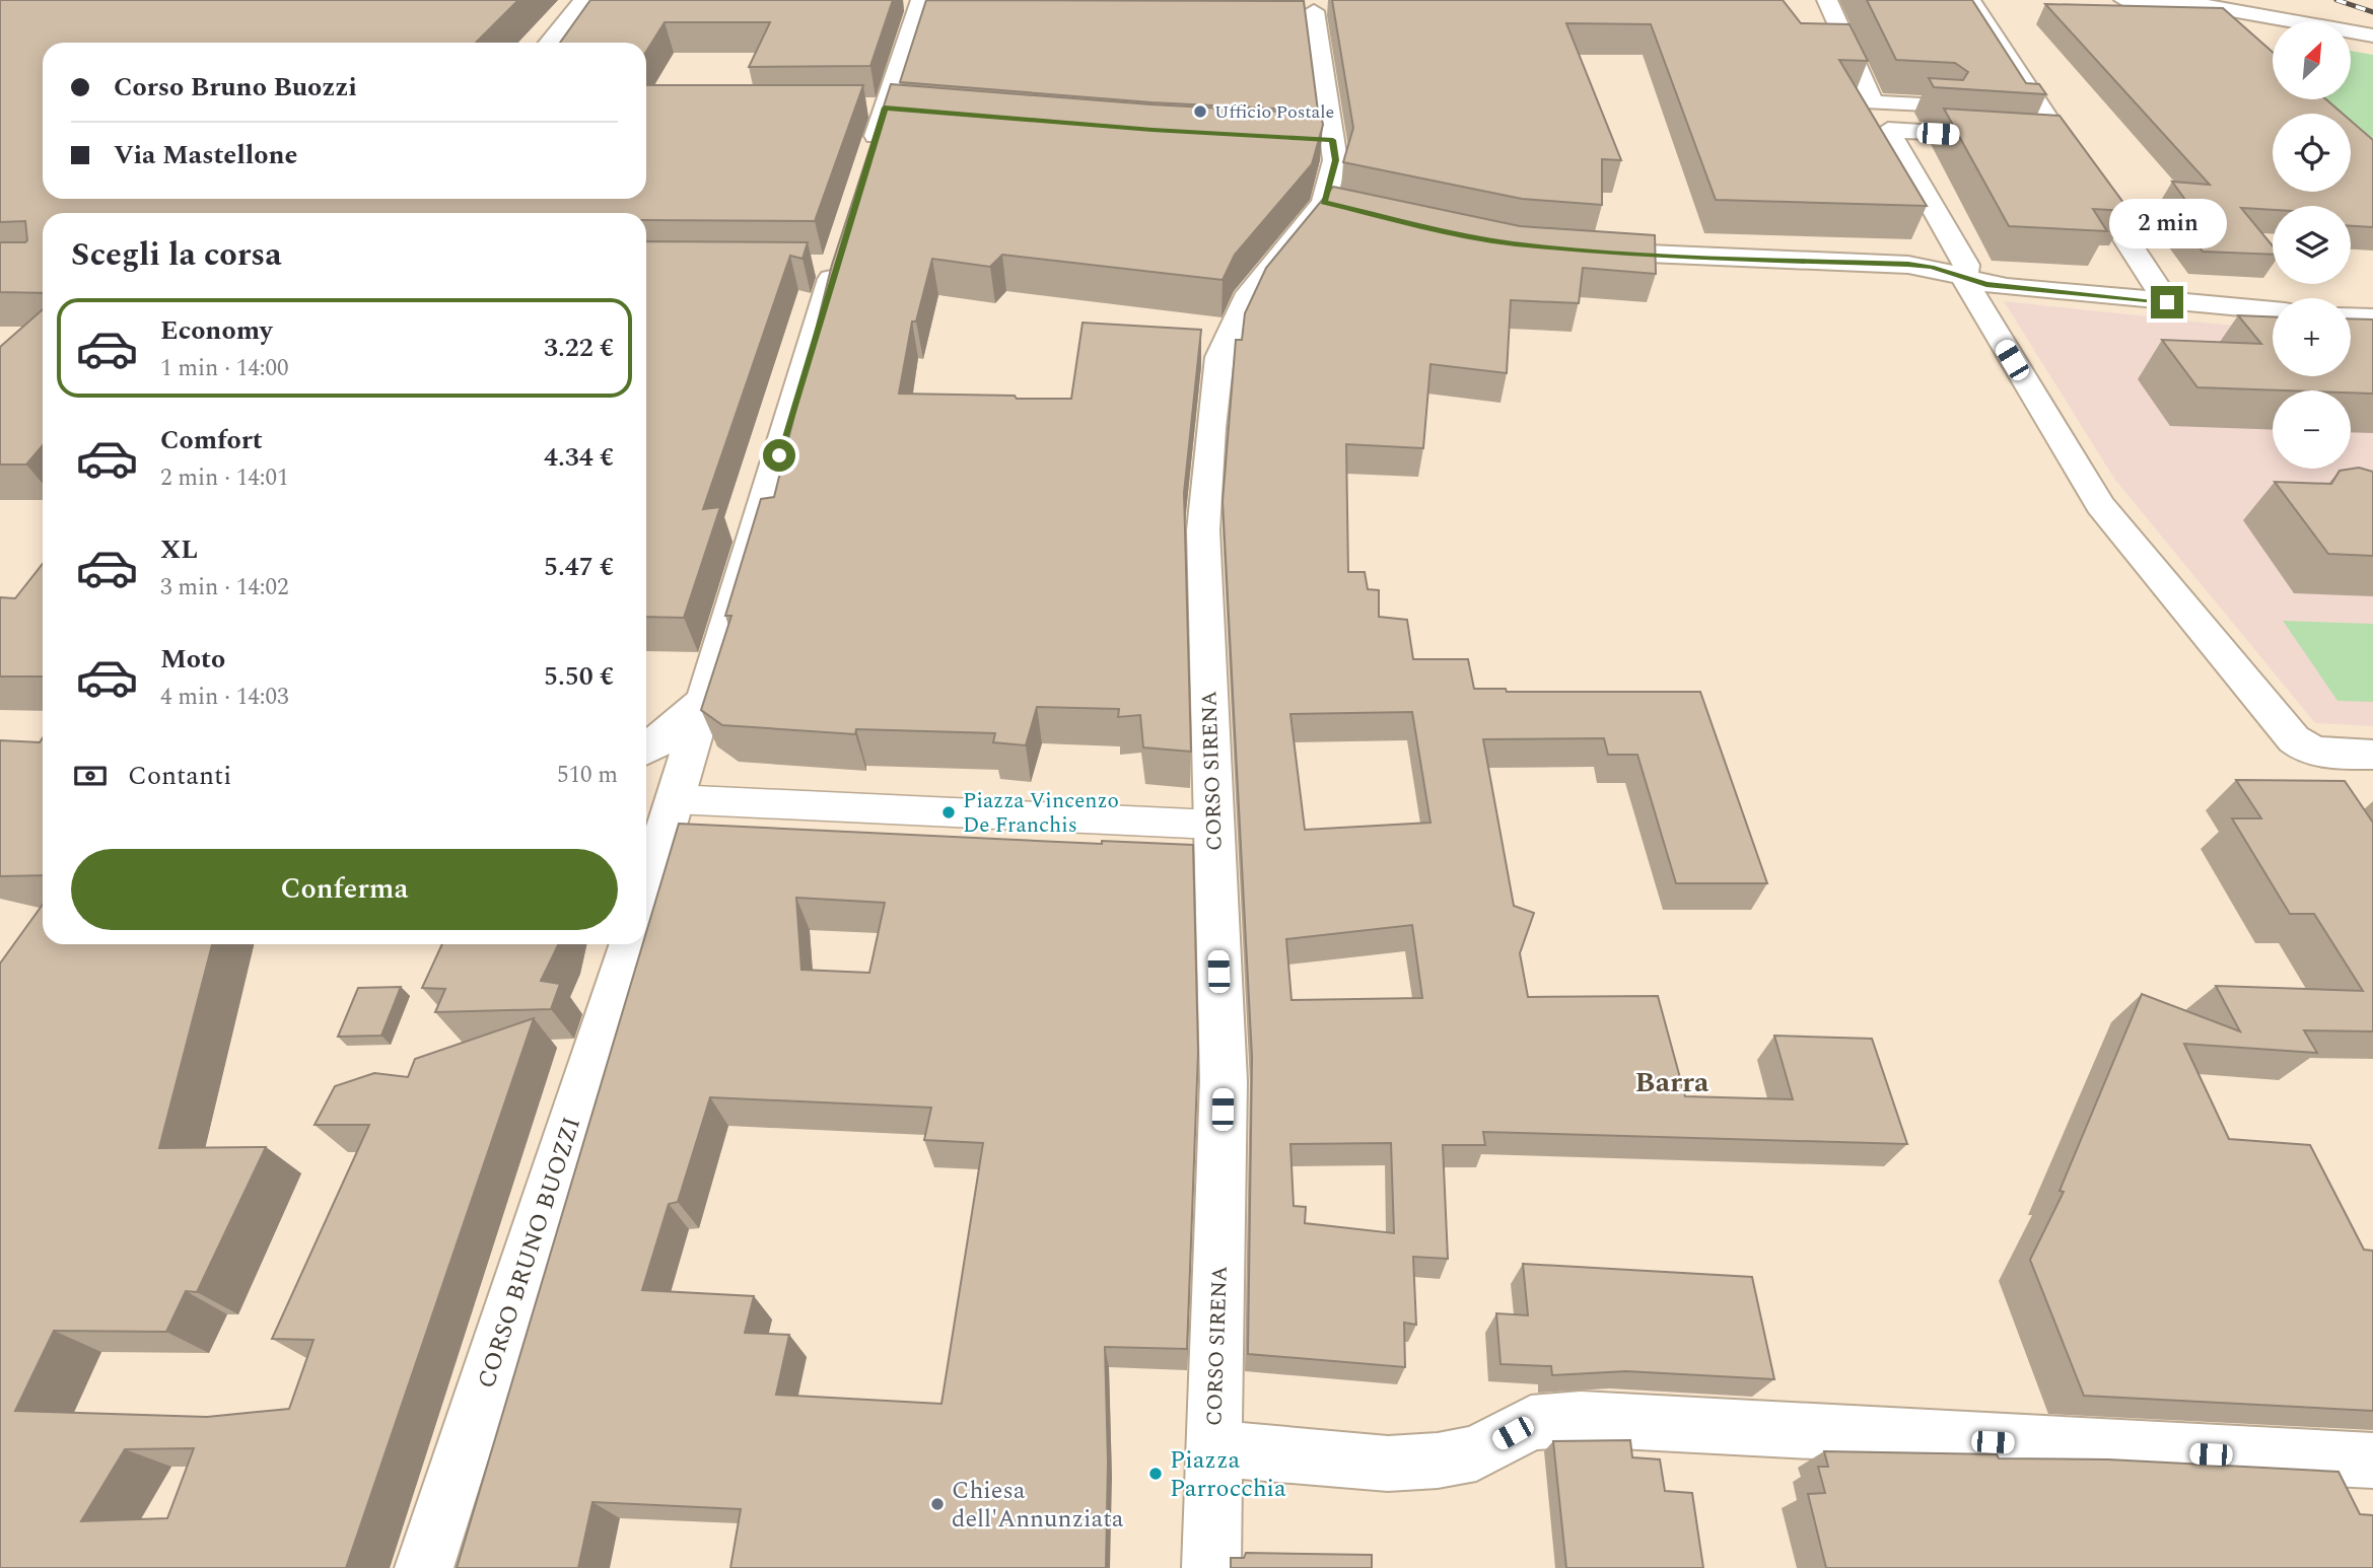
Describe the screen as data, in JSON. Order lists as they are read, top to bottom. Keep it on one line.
{"streets":{"street":["CORSO SIRENA","CORSO BRUNO BUOZZI"]},"districts":["Barra"],"places":["Ufficio Postale","Piazza Vincenzo De Franchis","Piazza Parrocchia","Chiesa dell'Annunziata"],"north":"top right","page":{"map_buttons":["+","−"],"banner":["Corso Bruno Buozzi","Via Mastellone"],"bubble":"2 min","heading":"Scegli la corsa","list":[{"name":"Economy","note":"1 min · 14:00","value":"3.22 €"},{"name":"Comfort","note":"2 min · 14:01","value":"4.34 €"},{"name":"XL","note":"3 min · 14:02","value":"5.47 €"},{"name":"Moto","note":"4 min · 14:03","value":"5.50 €"}],"pay":["Contanti","510 m"],"buttons":"Conferma"}}
